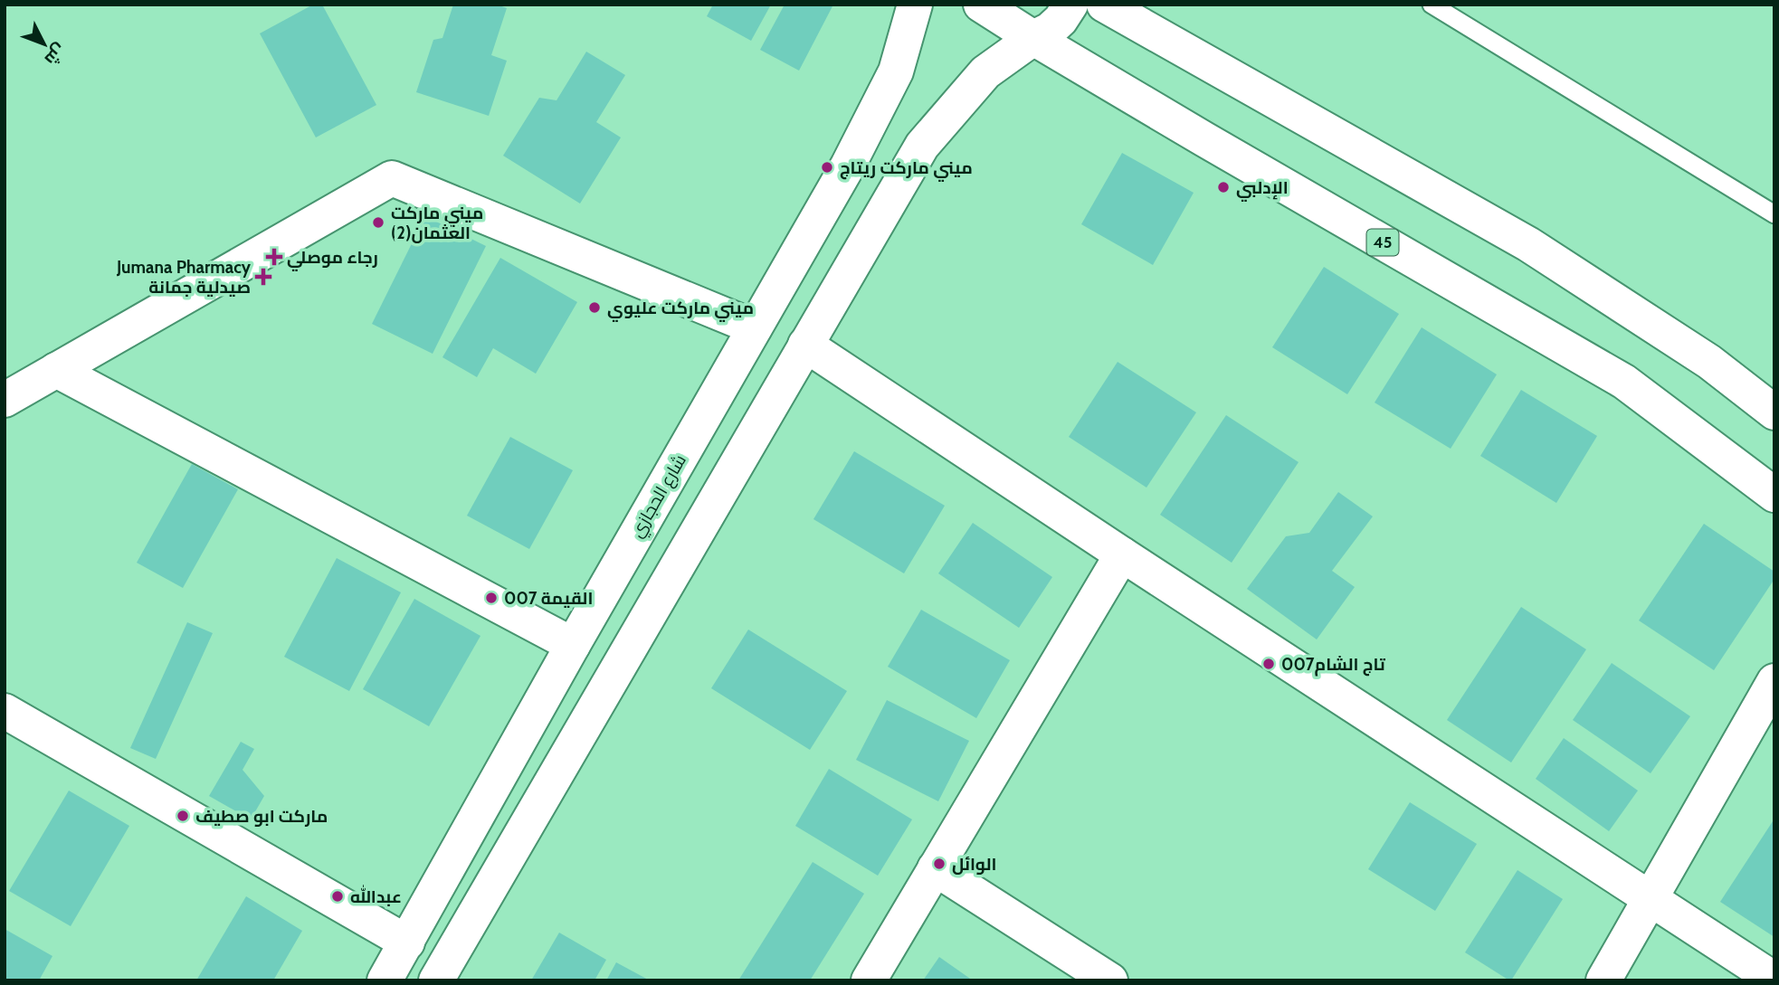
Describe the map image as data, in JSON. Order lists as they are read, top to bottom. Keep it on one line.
{"streets":{"main road":["45","شارع الحجازي"]},"places":{"other":["ميني ماركت ريتاج","الإدلبي","ميني ماركت العثمان(2)","ميني ماركت عليوي","القيمة 007","تاج الشام007","ماركت ابو صطيف","الوائل","عبدالله"],"health":["رجاء موصلي","Jumana Pharmacy صيدلية جمانة"]},"north":"bottom right"}
